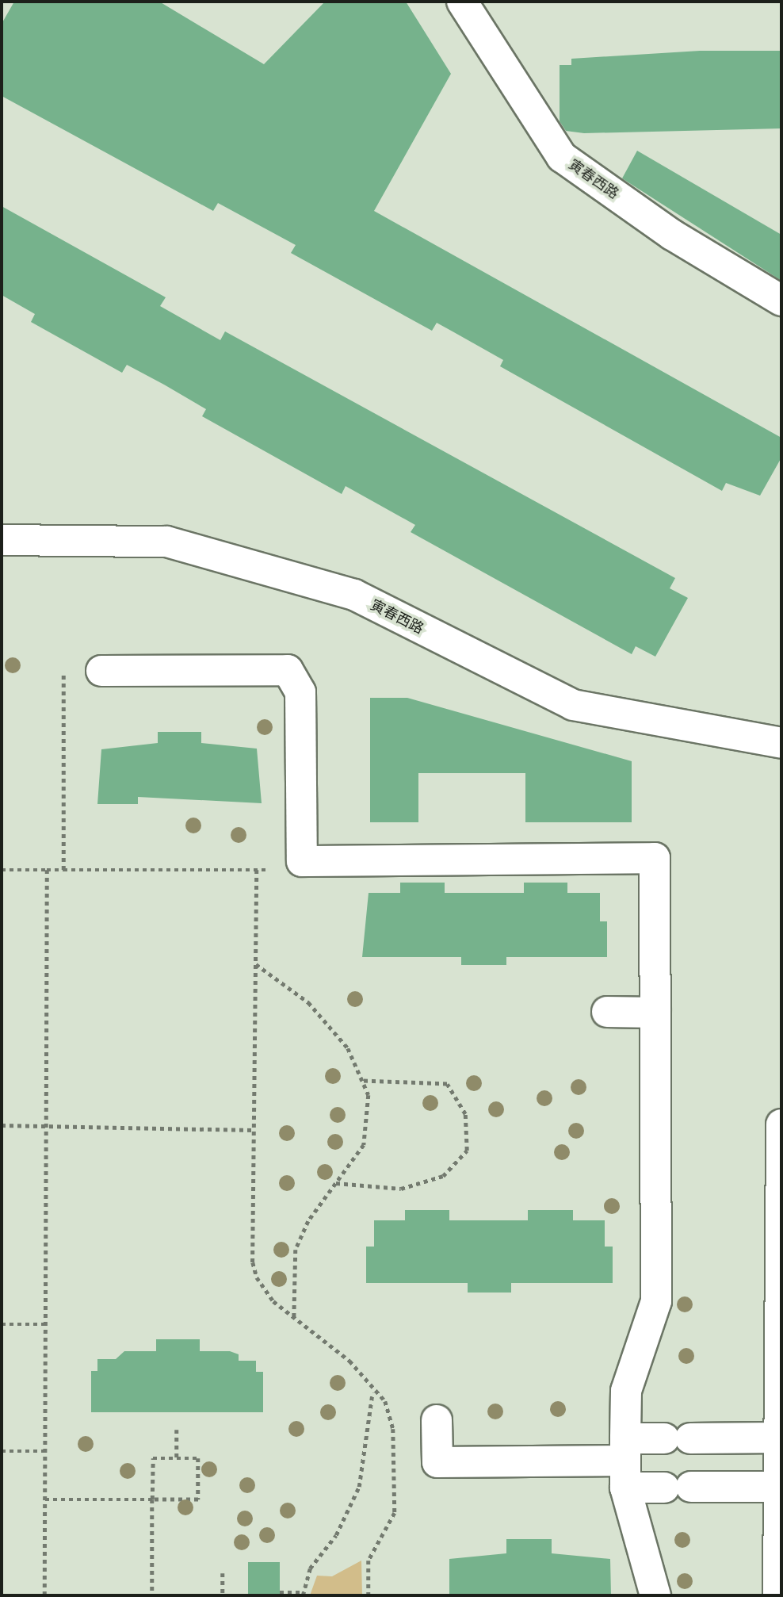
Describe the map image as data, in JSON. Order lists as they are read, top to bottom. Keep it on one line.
{"streets":{"street":["寅春西路"]}}
